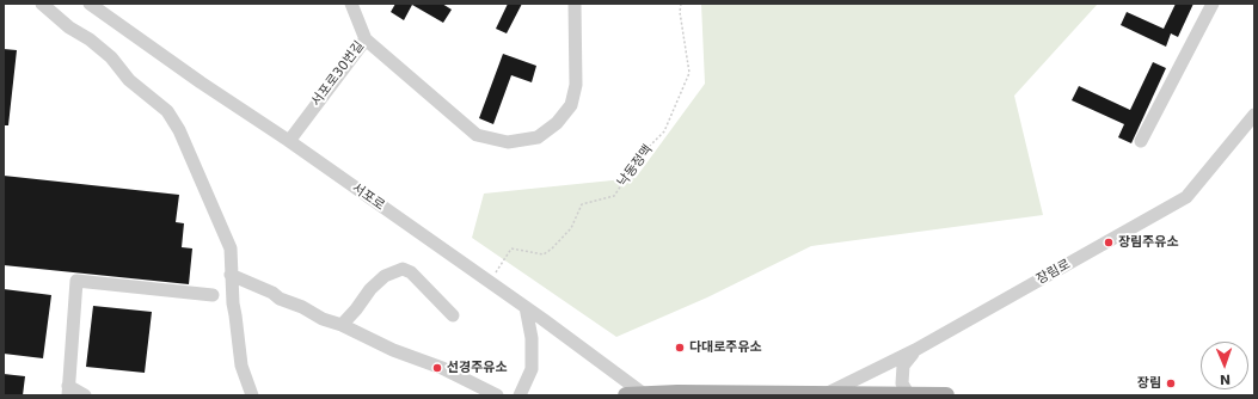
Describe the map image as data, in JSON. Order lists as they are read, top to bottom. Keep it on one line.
{"streets":{"street":["서포로30번길","서포로","장림로"],"path":["낙동정맥"]},"crossings":[["서포로30번길","서포로"],["낙동정맥","서포로"]],"places":["장림주유소","다대로주유소","선경주유소","장림"],"north":"bottom"}
